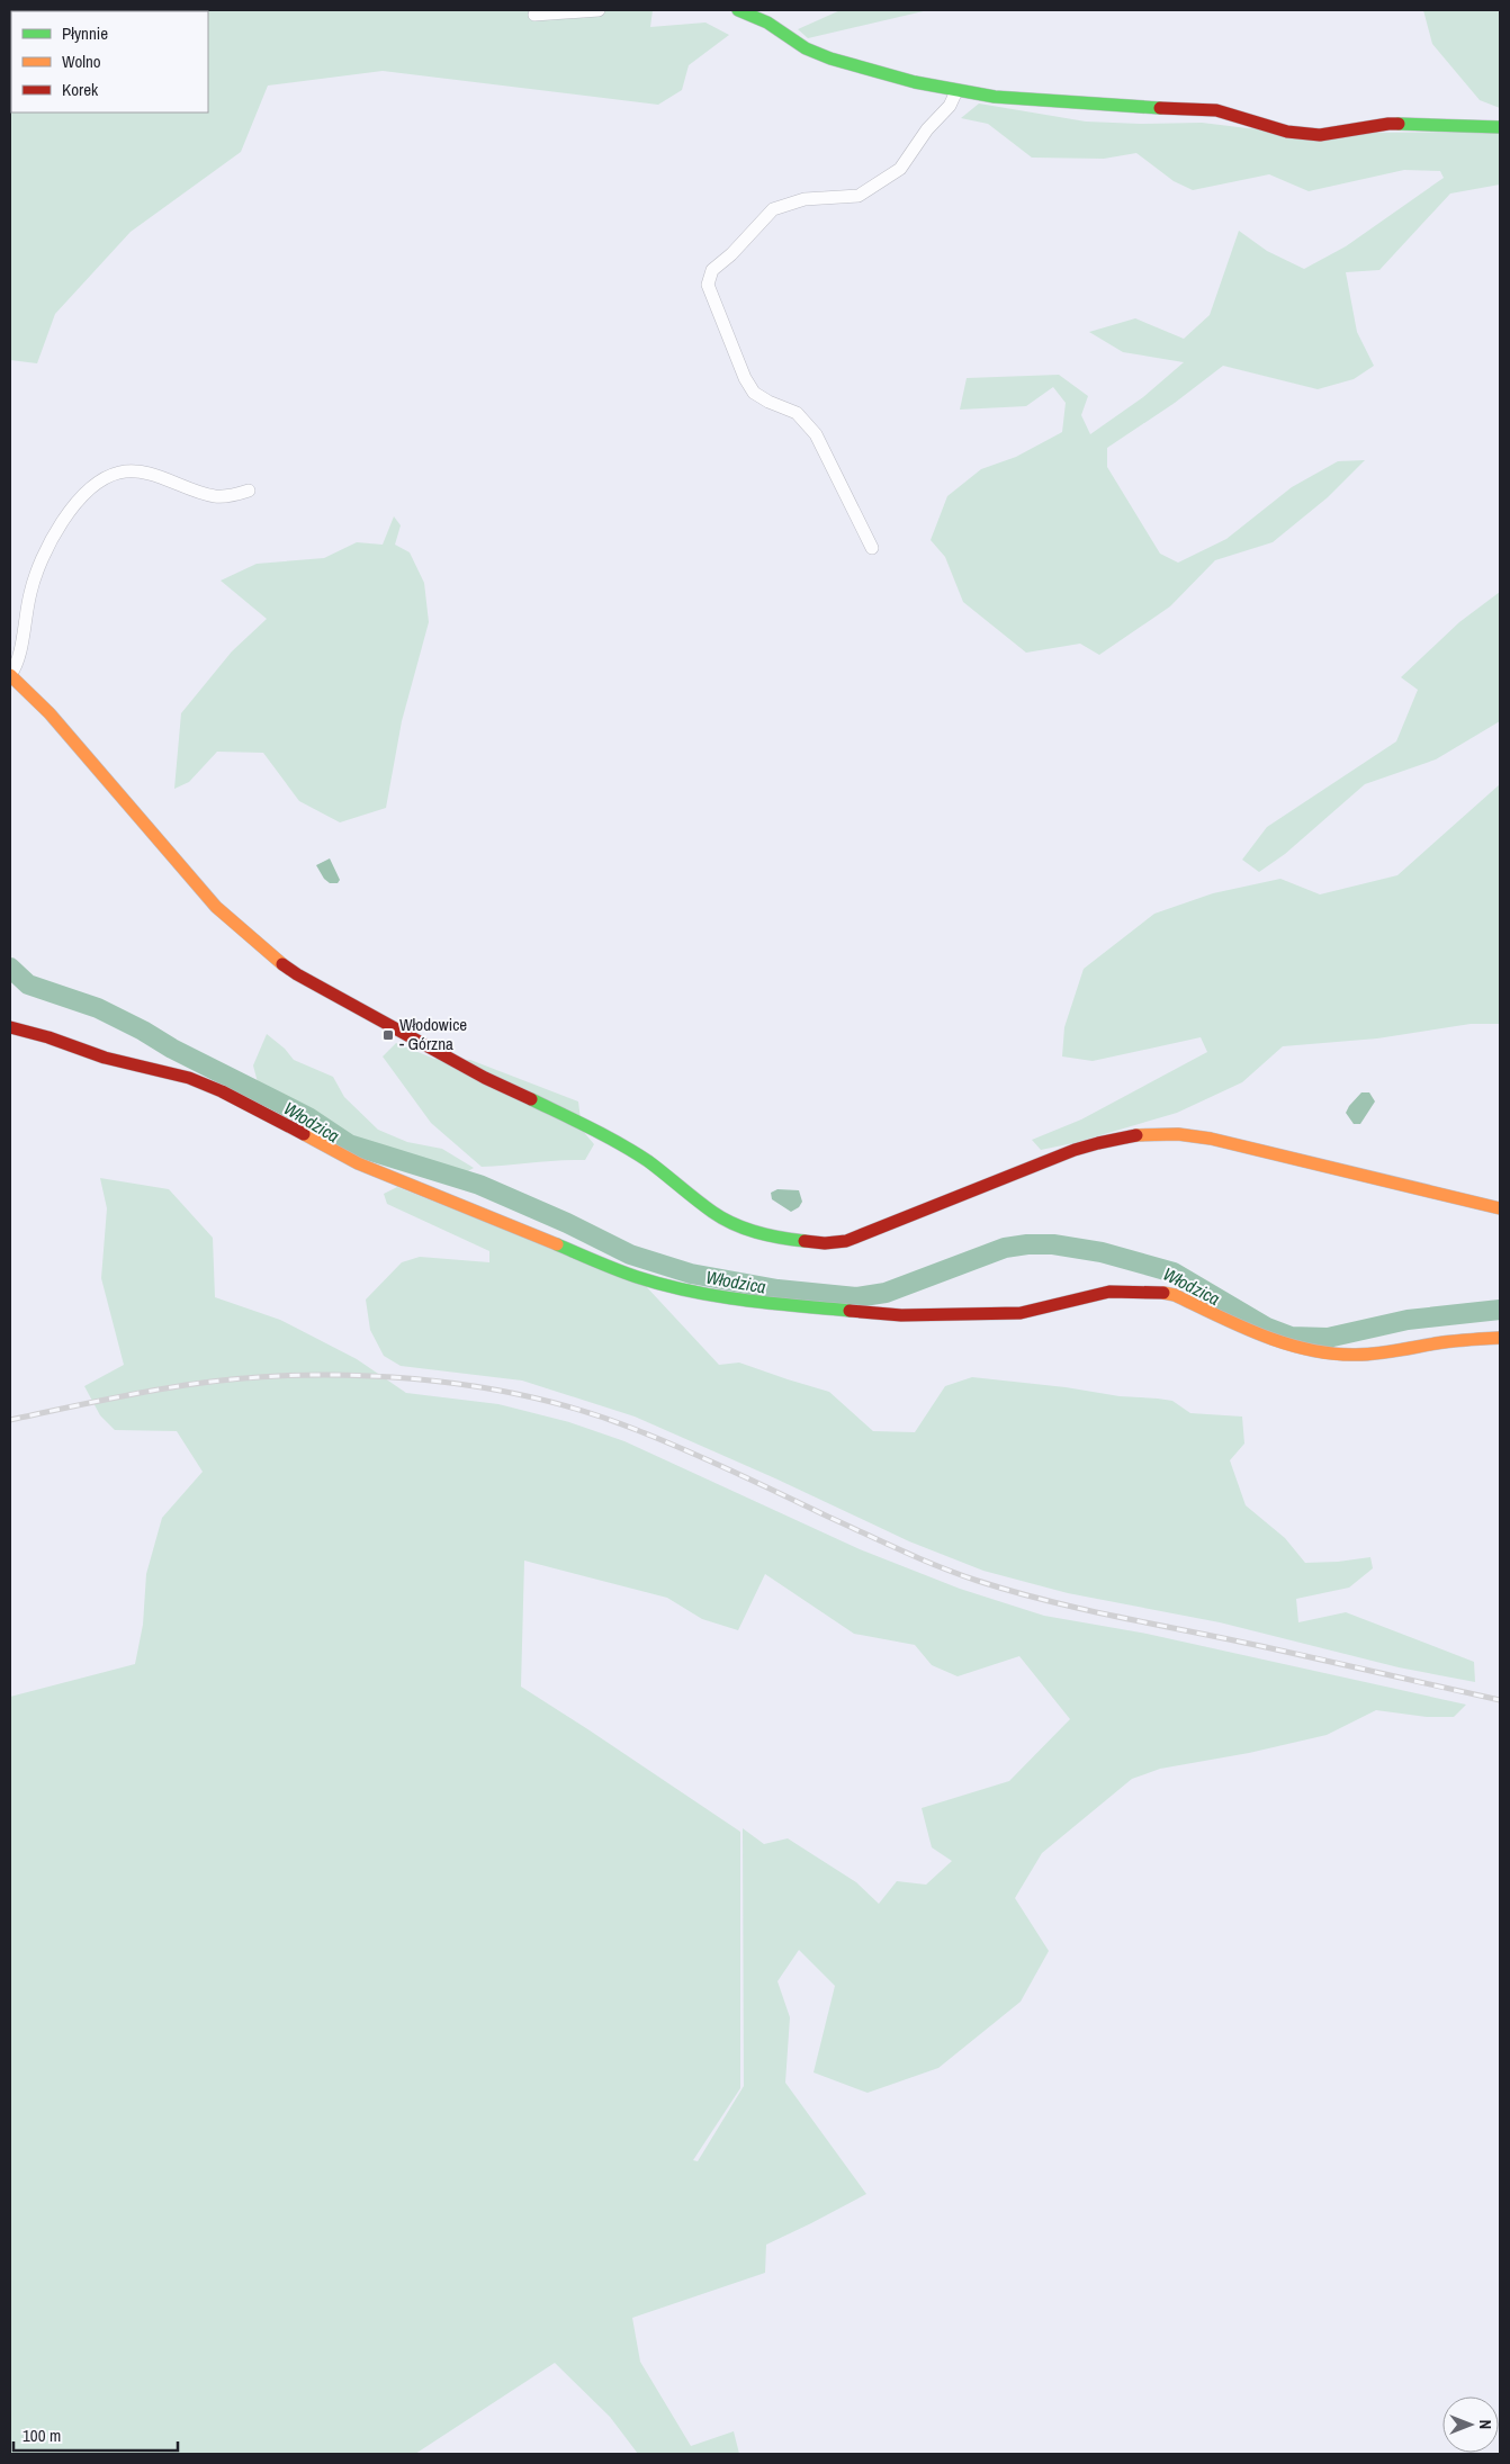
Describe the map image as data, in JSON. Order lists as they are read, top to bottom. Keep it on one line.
{"water":["Włodzica"],"places":{"transit":["Włodowice - Górzna"]},"legend":["Płynnie","Wolno","Korek"],"scale_bar":"100 m","north":"right"}
